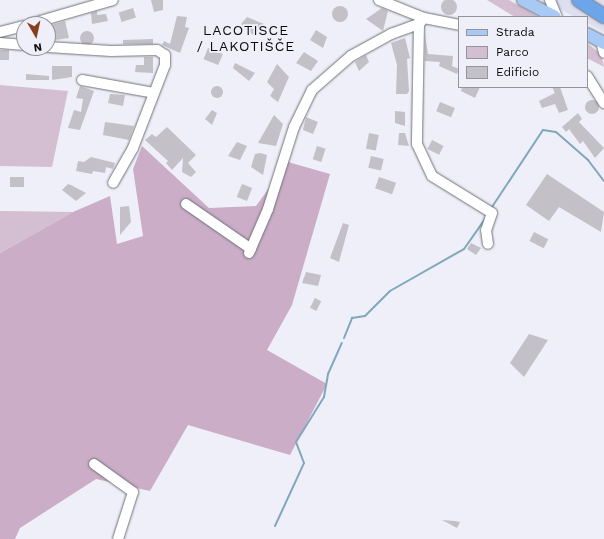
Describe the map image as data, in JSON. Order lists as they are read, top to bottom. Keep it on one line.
{"districts":["LACOTISCE / LAKOTIŠČE"],"legend":["Strada","Parco","Edificio"],"north":"bottom"}
